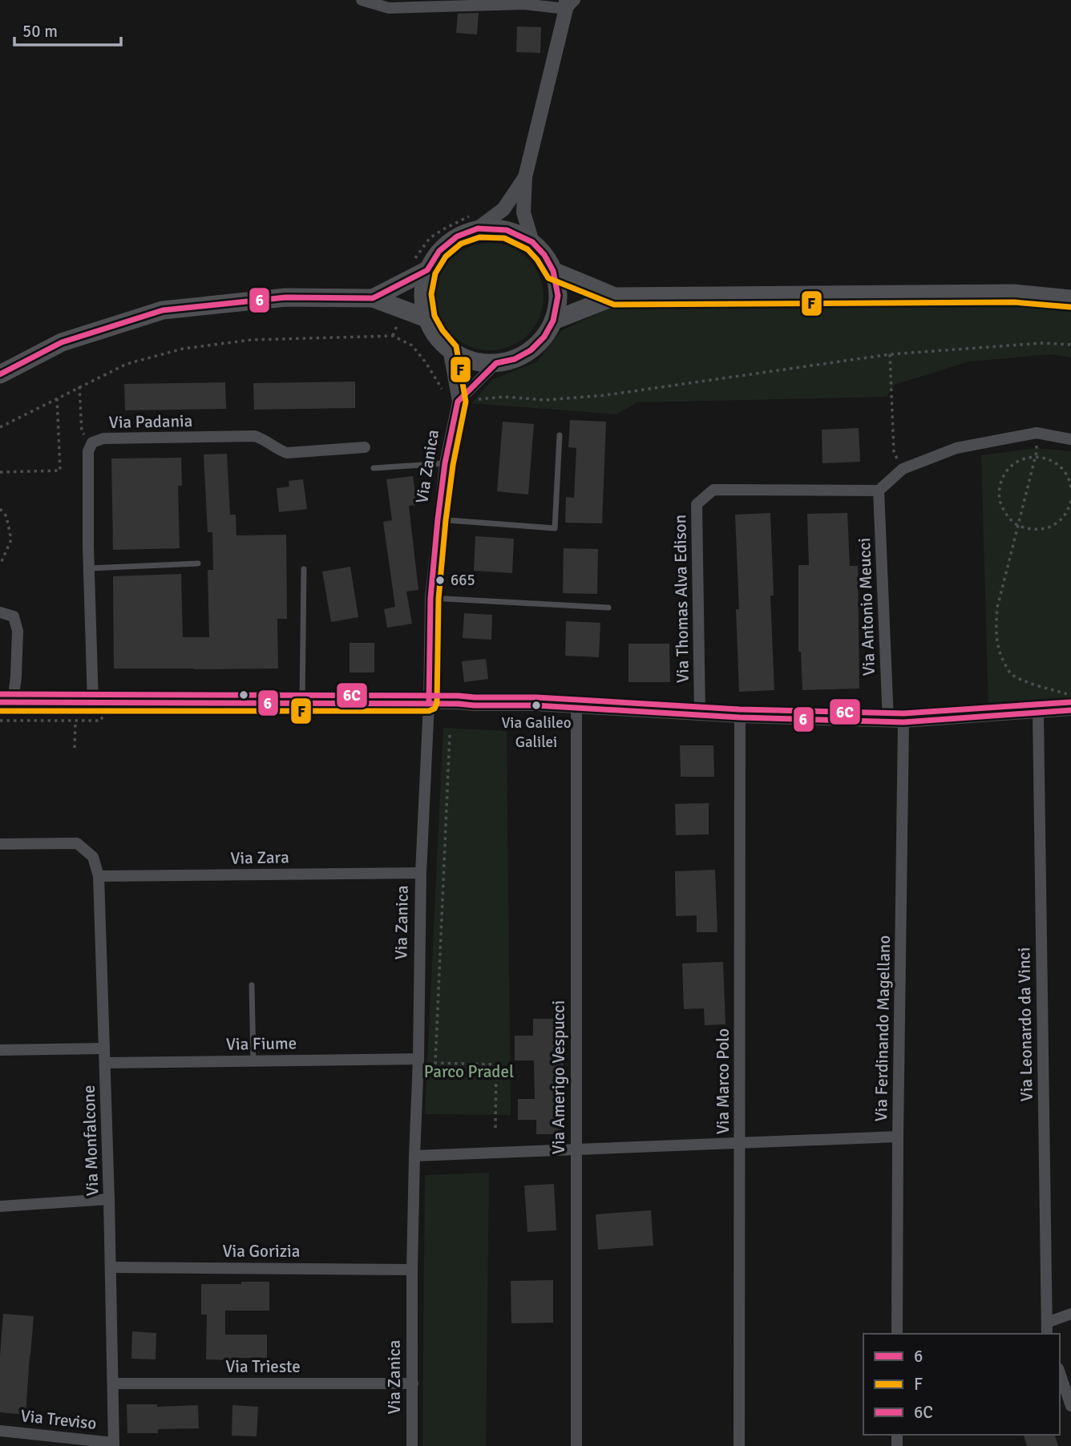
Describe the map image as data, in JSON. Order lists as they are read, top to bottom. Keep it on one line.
{"streets":{"street":["Via Padania","Via Zanica","Via Thomas Alva Edison","Via Antonio Meucci","Via Zara","Via Leonardo da Vinci","Via Ferdinando Magellano","Via Fiume","Via Amerigo Vespucci","Via Marco Polo","Via Monfalcone","Via Gorizia","Via Trieste","Via Treviso"]},"crossings":[["Via Zanica","Via Zara"],["Via Zanica","Via Fiume"],["Via Zanica","Via Gorizia"],["Via Zanica","Via Trieste"],["Via Thomas Alva Edison","Via Antonio Meucci"],["Via Zara","Via Monfalcone"],["Via Fiume","Via Monfalcone"],["Via Monfalcone","Via Gorizia"],["Via Monfalcone","Via Trieste"],["Via Monfalcone","Via Treviso"]],"parks":["Parco Pradel"],"places":["665","Via Galileo Galilei"],"lines":["transit line 6","transit line F","transit line 6C"],"legend":["6","F","6C"],"scale_bar":"50 m"}
